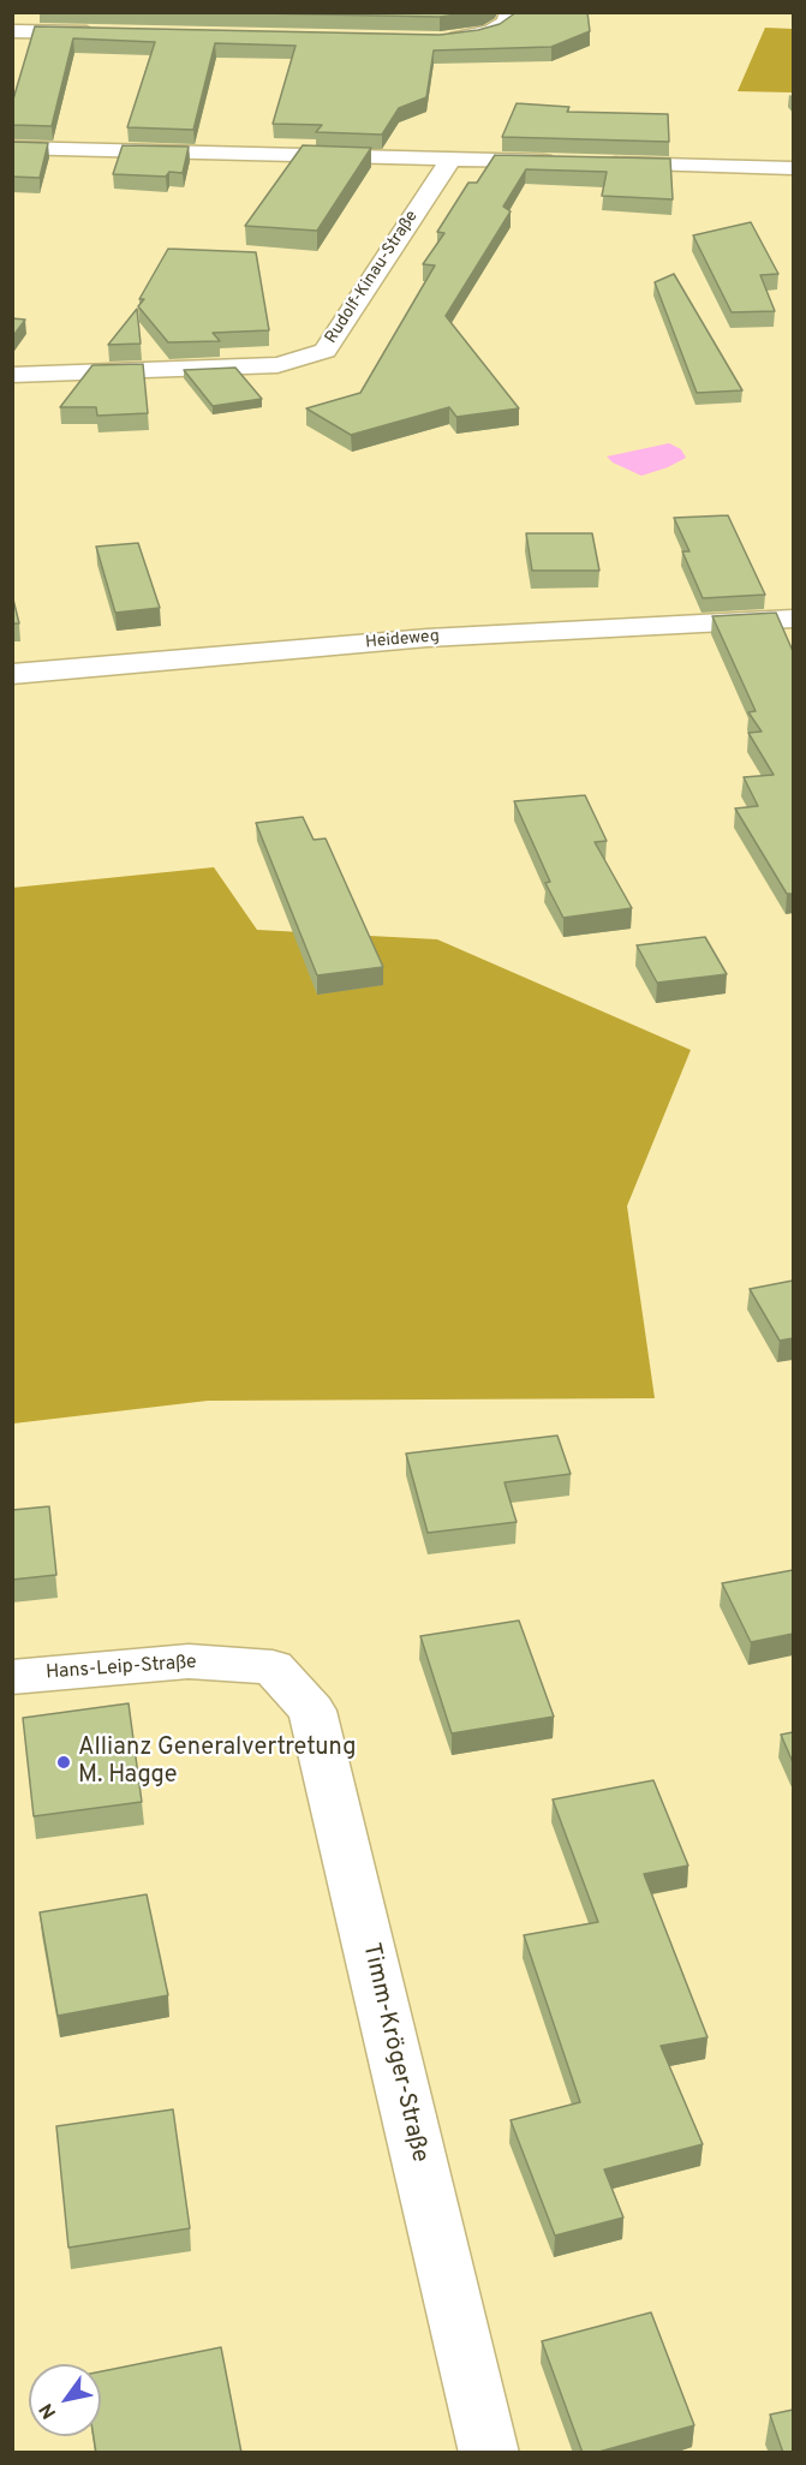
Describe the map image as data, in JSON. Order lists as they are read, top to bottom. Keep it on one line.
{"streets":{"street":["Rudolf-Kinau-Straße","Heideweg","Hans-Leip-Straße","Timm-Kröger-Straße"]},"crossings":[["Hans-Leip-Straße","Timm-Kröger-Straße"]],"places":["Allianz Generalvertretung M. Hagge"],"north":"bottom left"}
